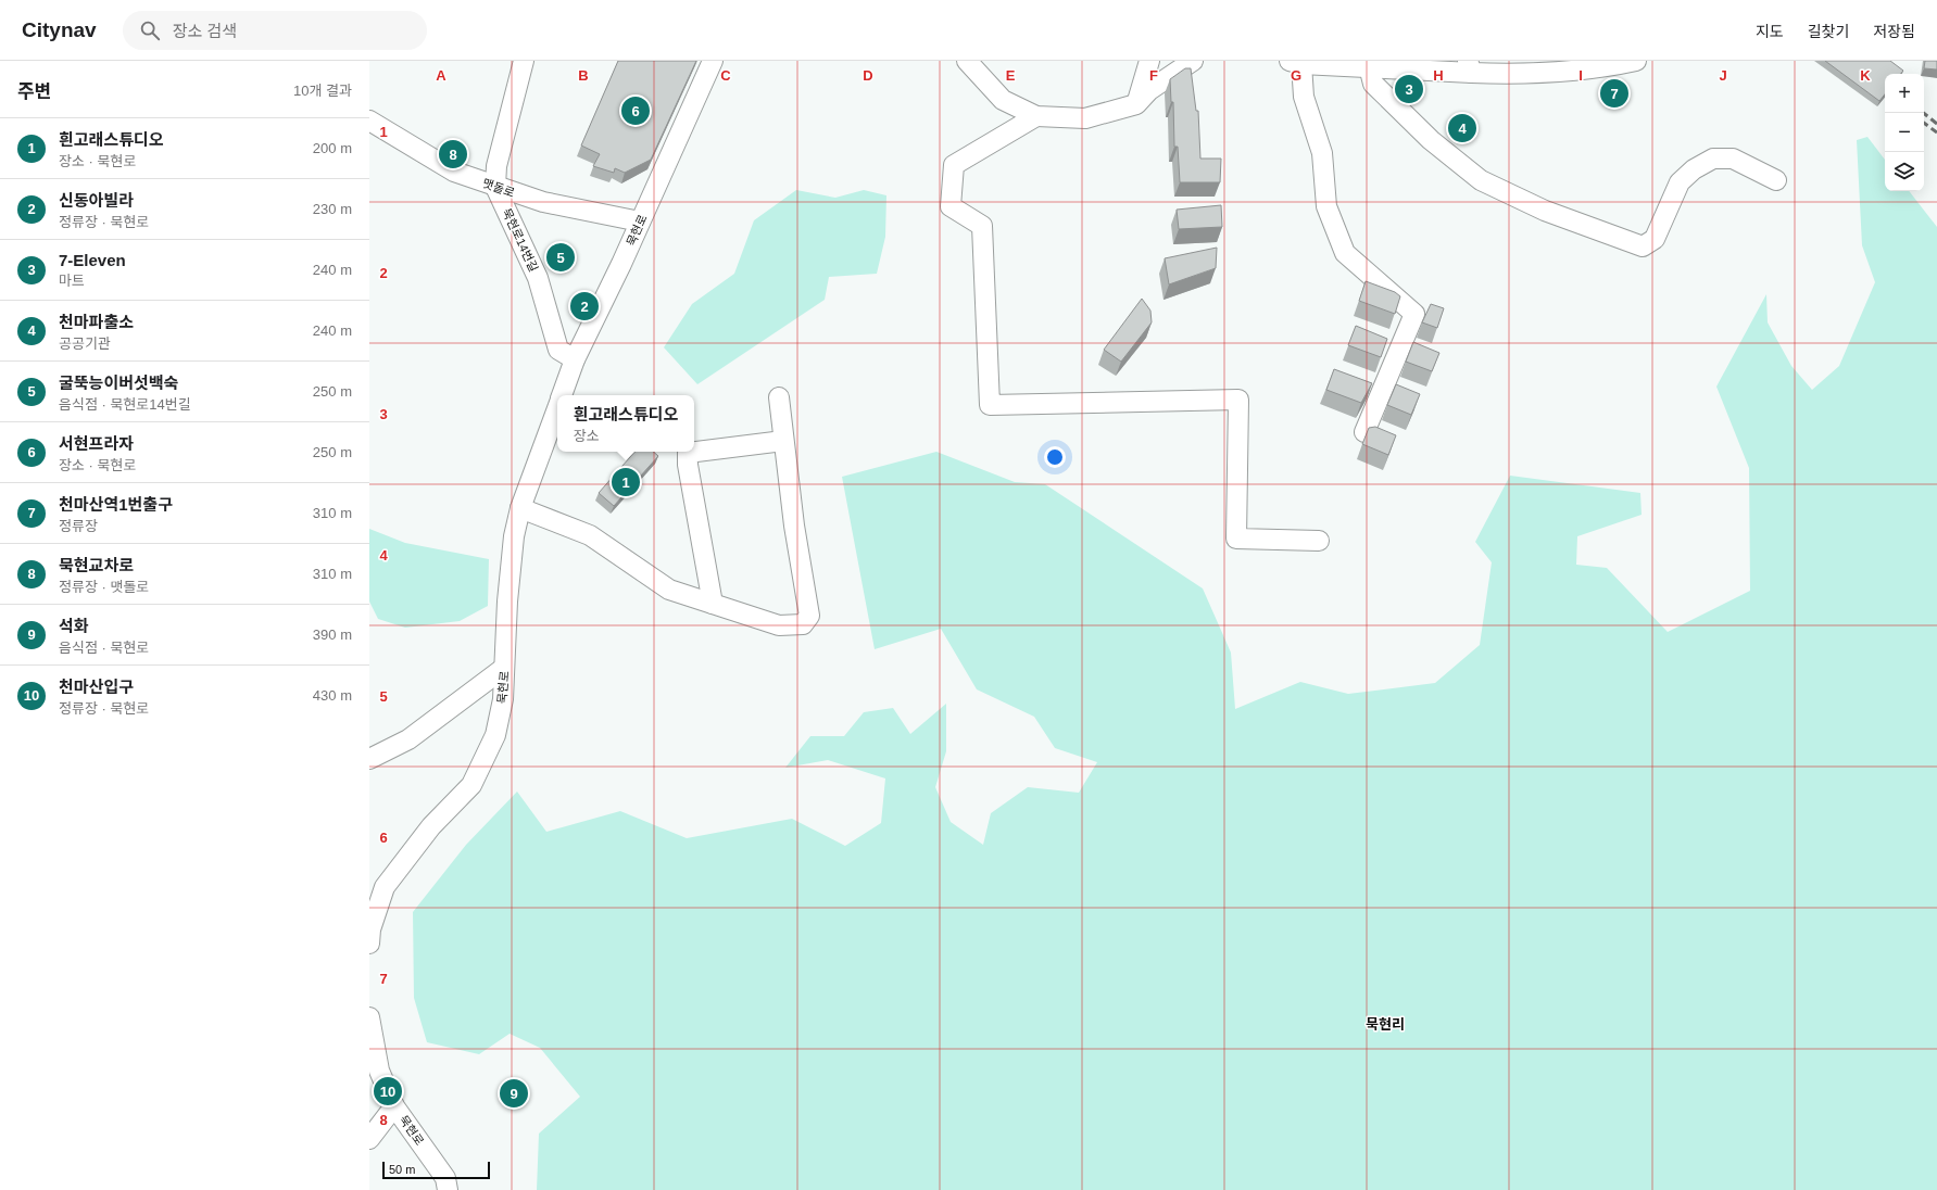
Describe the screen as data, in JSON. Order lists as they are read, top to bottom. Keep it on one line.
{"streets":{"street":["맷돌로","묵현로","묵현로14번길"]},"crossings":[["맷돌로","묵현로"],["맷돌로","묵현로14번길"],["묵현로","묵현로14번길"]],"districts":["묵현리"],"scale_bar":"50 m","page":{"header":"Citynav","search":"장소 검색","nav":["지도","길찾기","저장됨"],"heading":["주변","10개 결과"],"pins":["3","7","6","4","8","5","2","1","10","9"],"map_buttons":["+","−"],"list":[{"mark":"1","name":"흰고래스튜디오","note":"장소 · 묵현로","value":"200 m"},{"mark":"2","name":"신동아빌라","note":"정류장 · 묵현로","value":"230 m"},{"mark":"3","name":"7-Eleven","note":"마트","value":"240 m"},{"mark":"4","name":"천마파출소","note":"공공기관","value":"240 m"},{"mark":"5","name":"굴뚝능이버섯백숙","note":"음식점 · 묵현로14번길","value":"250 m"},{"mark":"6","name":"서현프라자","note":"장소 · 묵현로","value":"250 m"},{"mark":"7","name":"천마산역1번출구","note":"정류장","value":"310 m"},{"mark":"8","name":"묵현교차로","note":"정류장 · 맷돌로","value":"310 m"},{"mark":"9","name":"석화","note":"음식점 · 묵현로","value":"390 m"},{"mark":"10","name":"천마산입구","note":"정류장 · 묵현로","value":"430 m"}],"popup":["흰고래스튜디오","장소"],"scale":"50 m"},"grid":{"columns":["A","B","C","D","E","F","G","H","I","J","K"],"rows":["1","2","3","4","5","6","7","8"]}}
